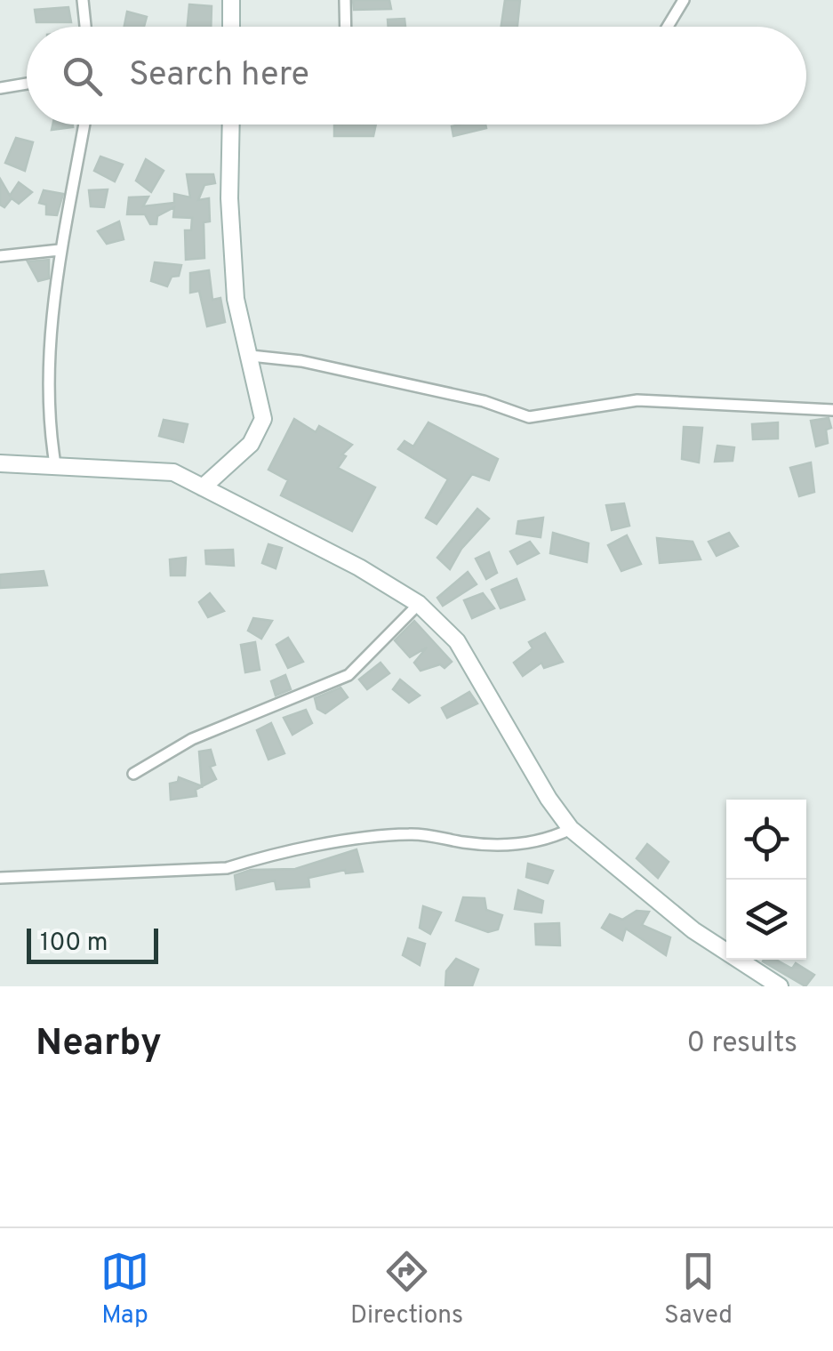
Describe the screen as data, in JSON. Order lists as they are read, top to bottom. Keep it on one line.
{"scale_bar":"100 m","page":{"search":"Search here","scale":"100 m","heading":["Nearby","0 results"],"nav":["Map","Directions","Saved"]}}
